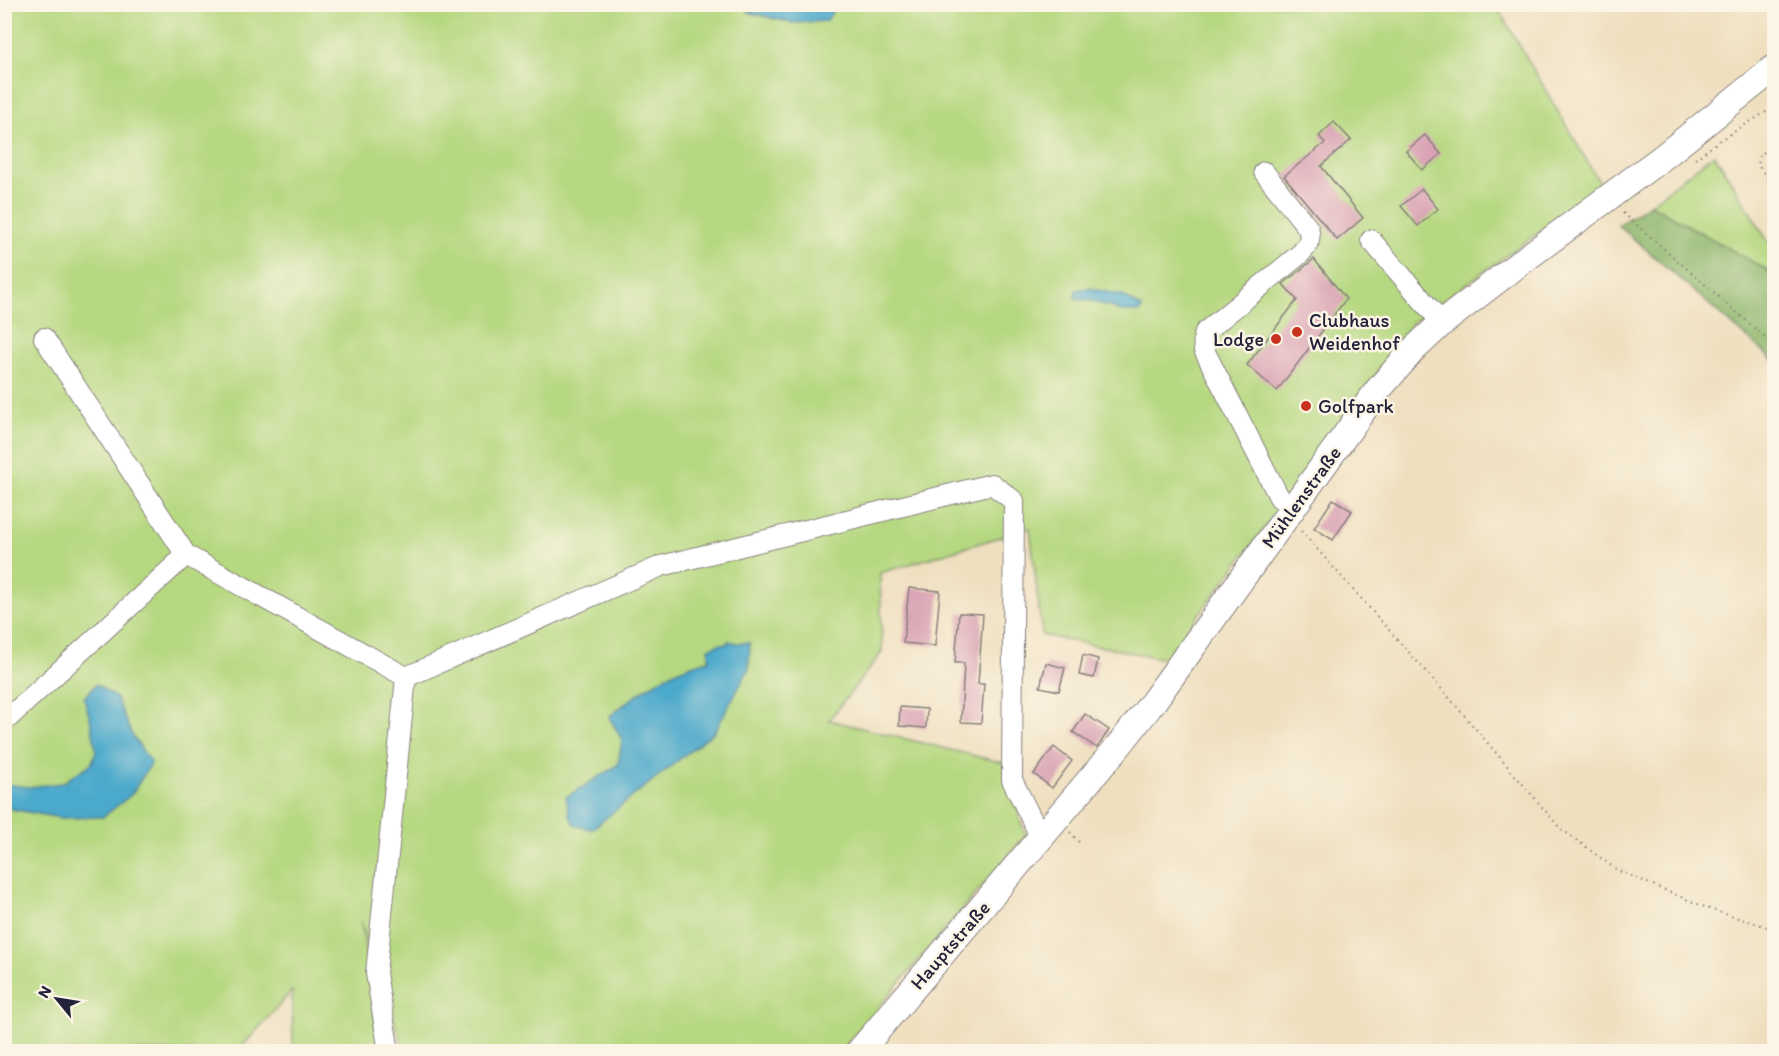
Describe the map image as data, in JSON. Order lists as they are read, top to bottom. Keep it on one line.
{"streets":{"main road":["Mühlenstraße","Hauptstraße"]},"crossings":[["Mühlenstraße","Hauptstraße"]],"places":["Clubhaus Weidenhof","Lodge","Golfpark"],"north":"top left"}
